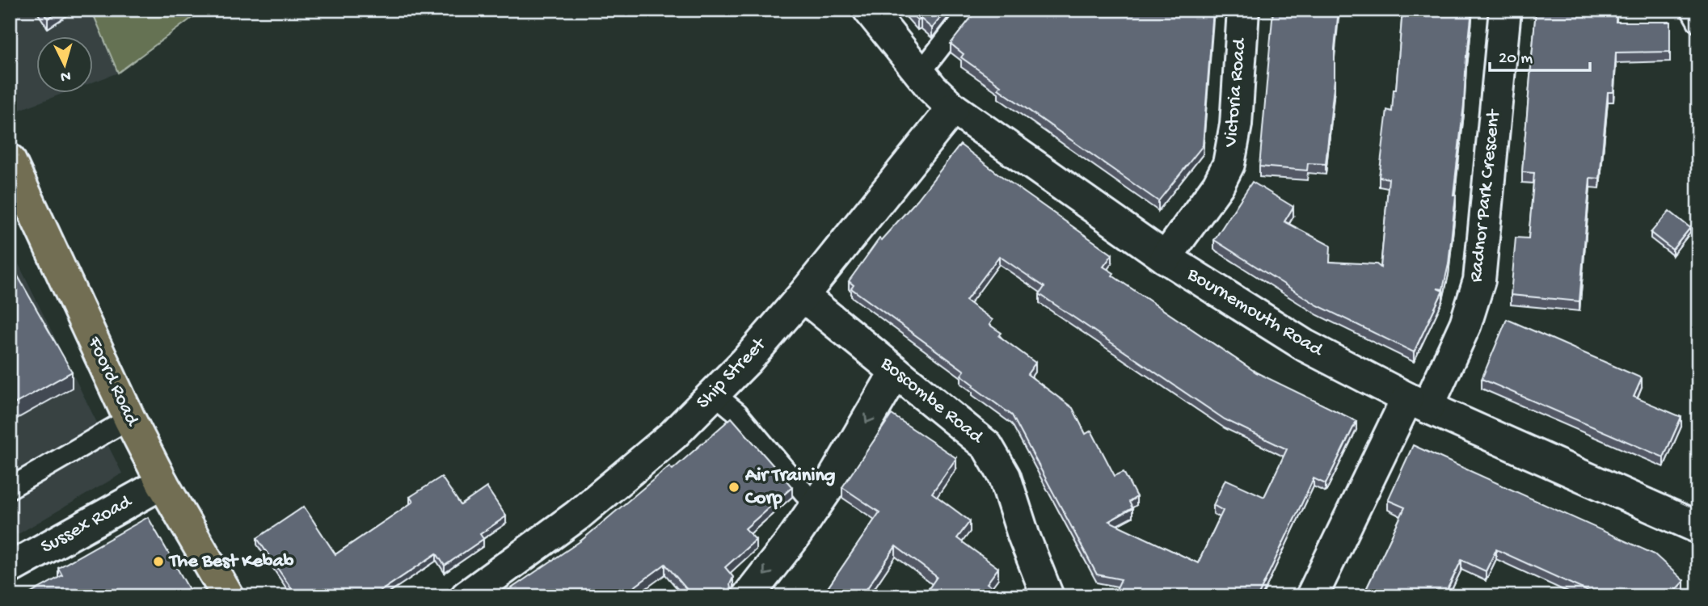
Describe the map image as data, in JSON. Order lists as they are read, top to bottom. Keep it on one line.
{"streets":{"main road":["Foord Road"],"street":["Victoria Road","Radnor Park Crescent","Bournemouth Road","Ship Street","Boscombe Road","Sussex Road"]},"crossings":[["Victoria Road","Bournemouth Road"],["Radnor Park Crescent","Bournemouth Road"],["Bournemouth Road","Ship Street"],["Ship Street","Boscombe Road"],["Foord Road","Sussex Road"]],"places":["Air Training Corp","The Best Kebab"],"scale_bar":"20 m","north":"bottom"}
